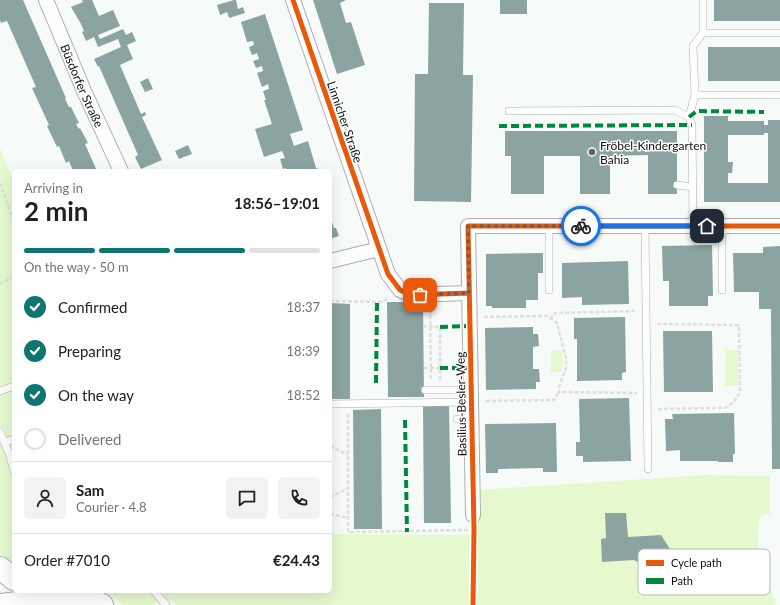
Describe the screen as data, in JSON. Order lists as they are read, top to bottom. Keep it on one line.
{"streets":{"street":["Büsdorfer Straße","Linnicher Straße","Basilius-Besler-Weg"]},"places":["Fröbel-Kindergarten Bahia"],"legend":["Cycle path","Path"],"page":{"heading":["2 min","Arriving in","18:56–19:01"],"panel":["Sam","Courier · 4.8","Order #7010","€24.43"],"bar":"On the way · 50 m","list":[["Confirmed","18:37"],["Preparing","18:39"],["On the way","18:52"],"Delivered"]}}
